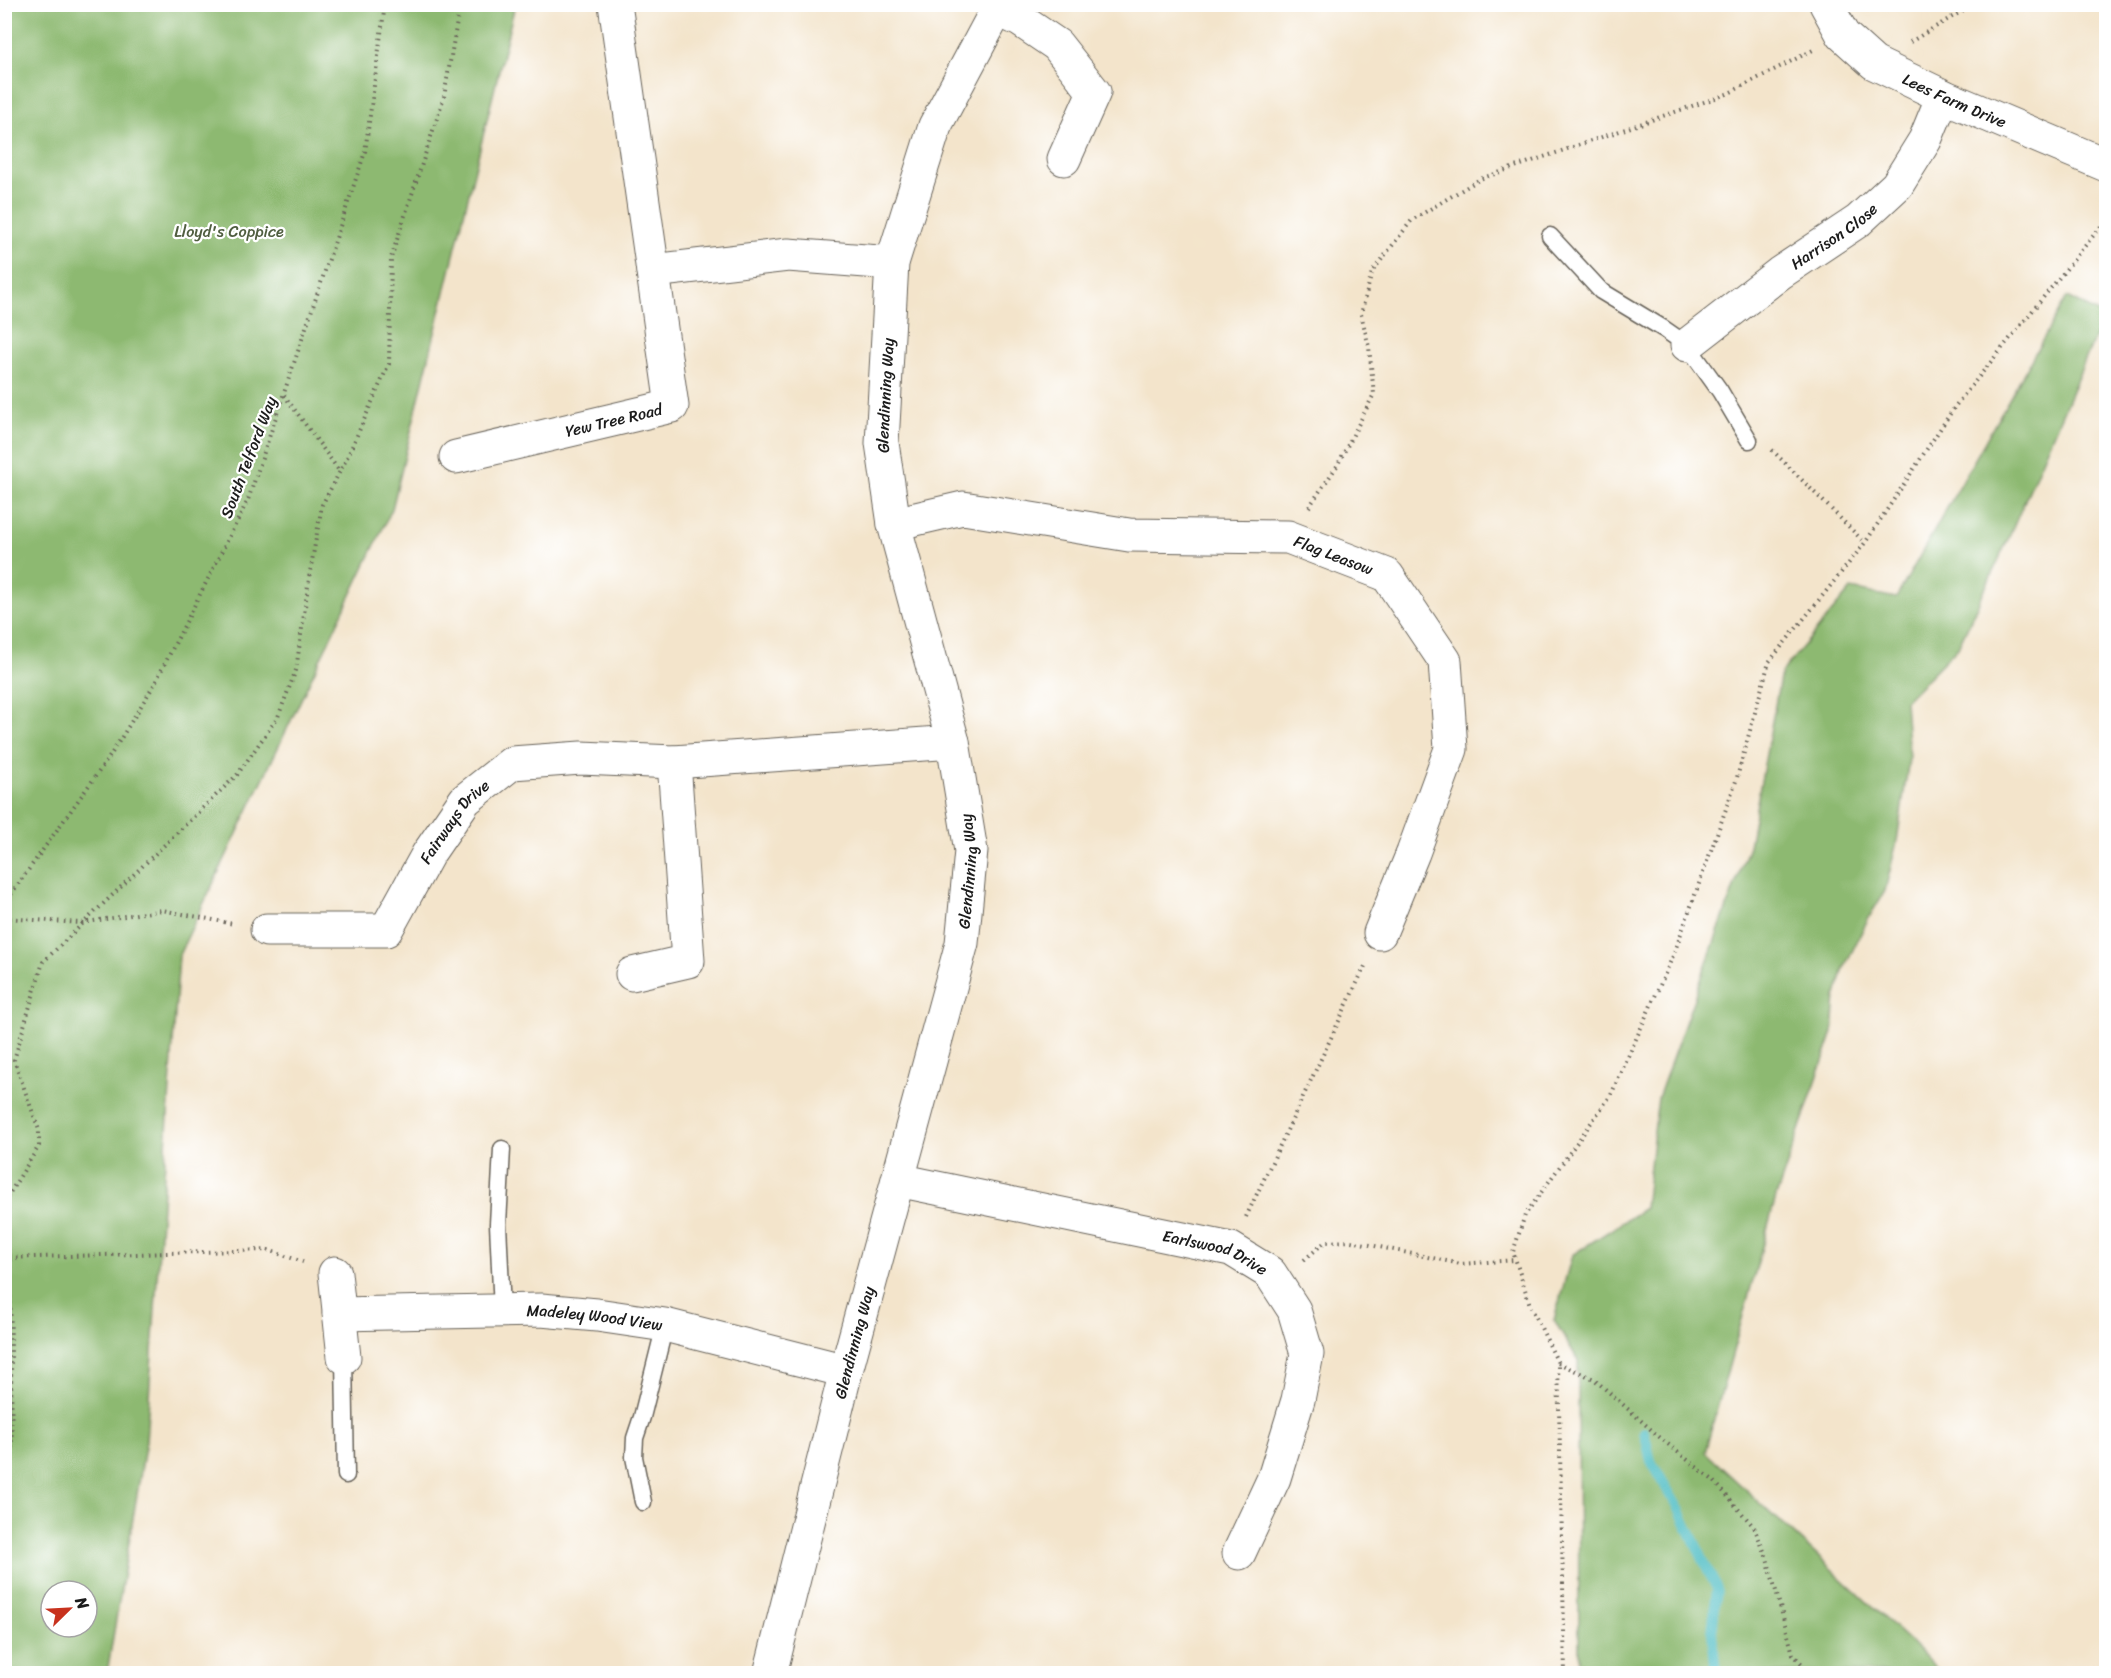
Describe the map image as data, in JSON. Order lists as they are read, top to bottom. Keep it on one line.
{"streets":{"street":["Lees Farm Drive","Harrison Close","Glendinning Way","Yew Tree Road","Flag Leasow","Fairways Drive","Earlswood Drive","Madeley Wood View"],"path":["South Telford Way"]},"crossings":[["Lees Farm Drive","Harrison Close"],["Glendinning Way","Flag Leasow"],["Glendinning Way","Fairways Drive"],["Glendinning Way","Earlswood Drive"],["Glendinning Way","Madeley Wood View"]],"parks":["Lloyd's Coppice"],"north":"top right"}
